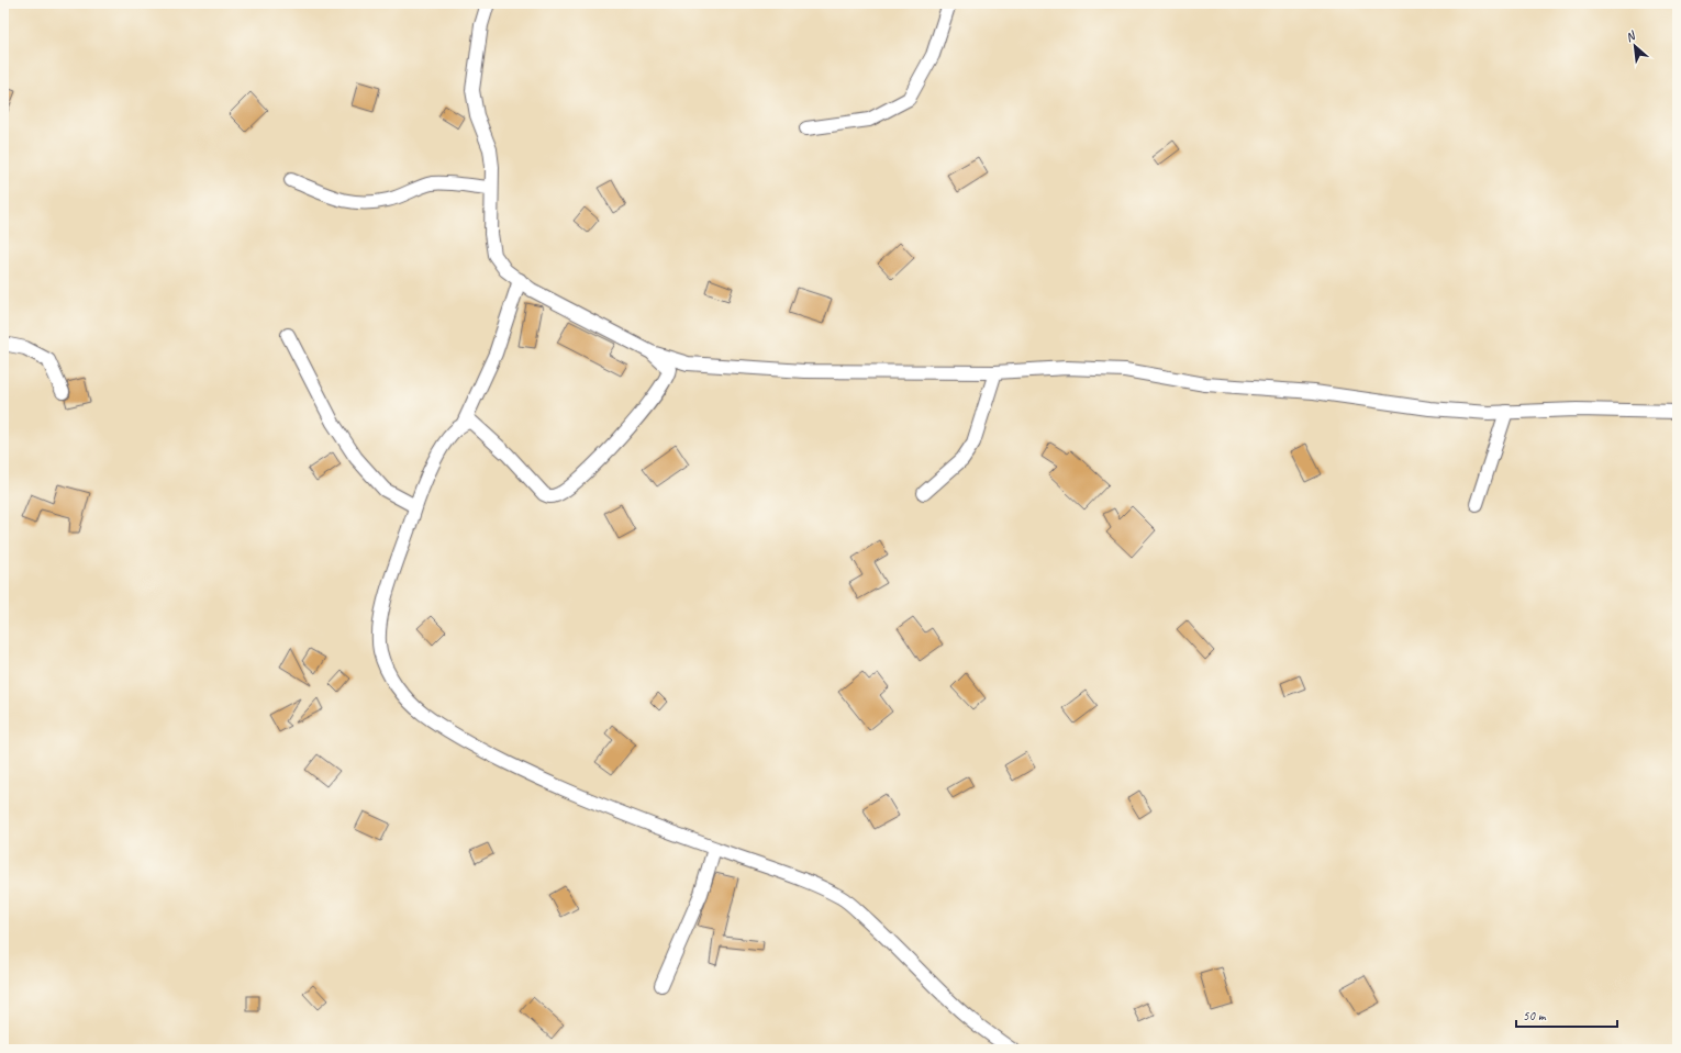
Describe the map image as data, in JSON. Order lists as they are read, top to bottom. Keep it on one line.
{"scale_bar":"50 m","north":"top left"}
